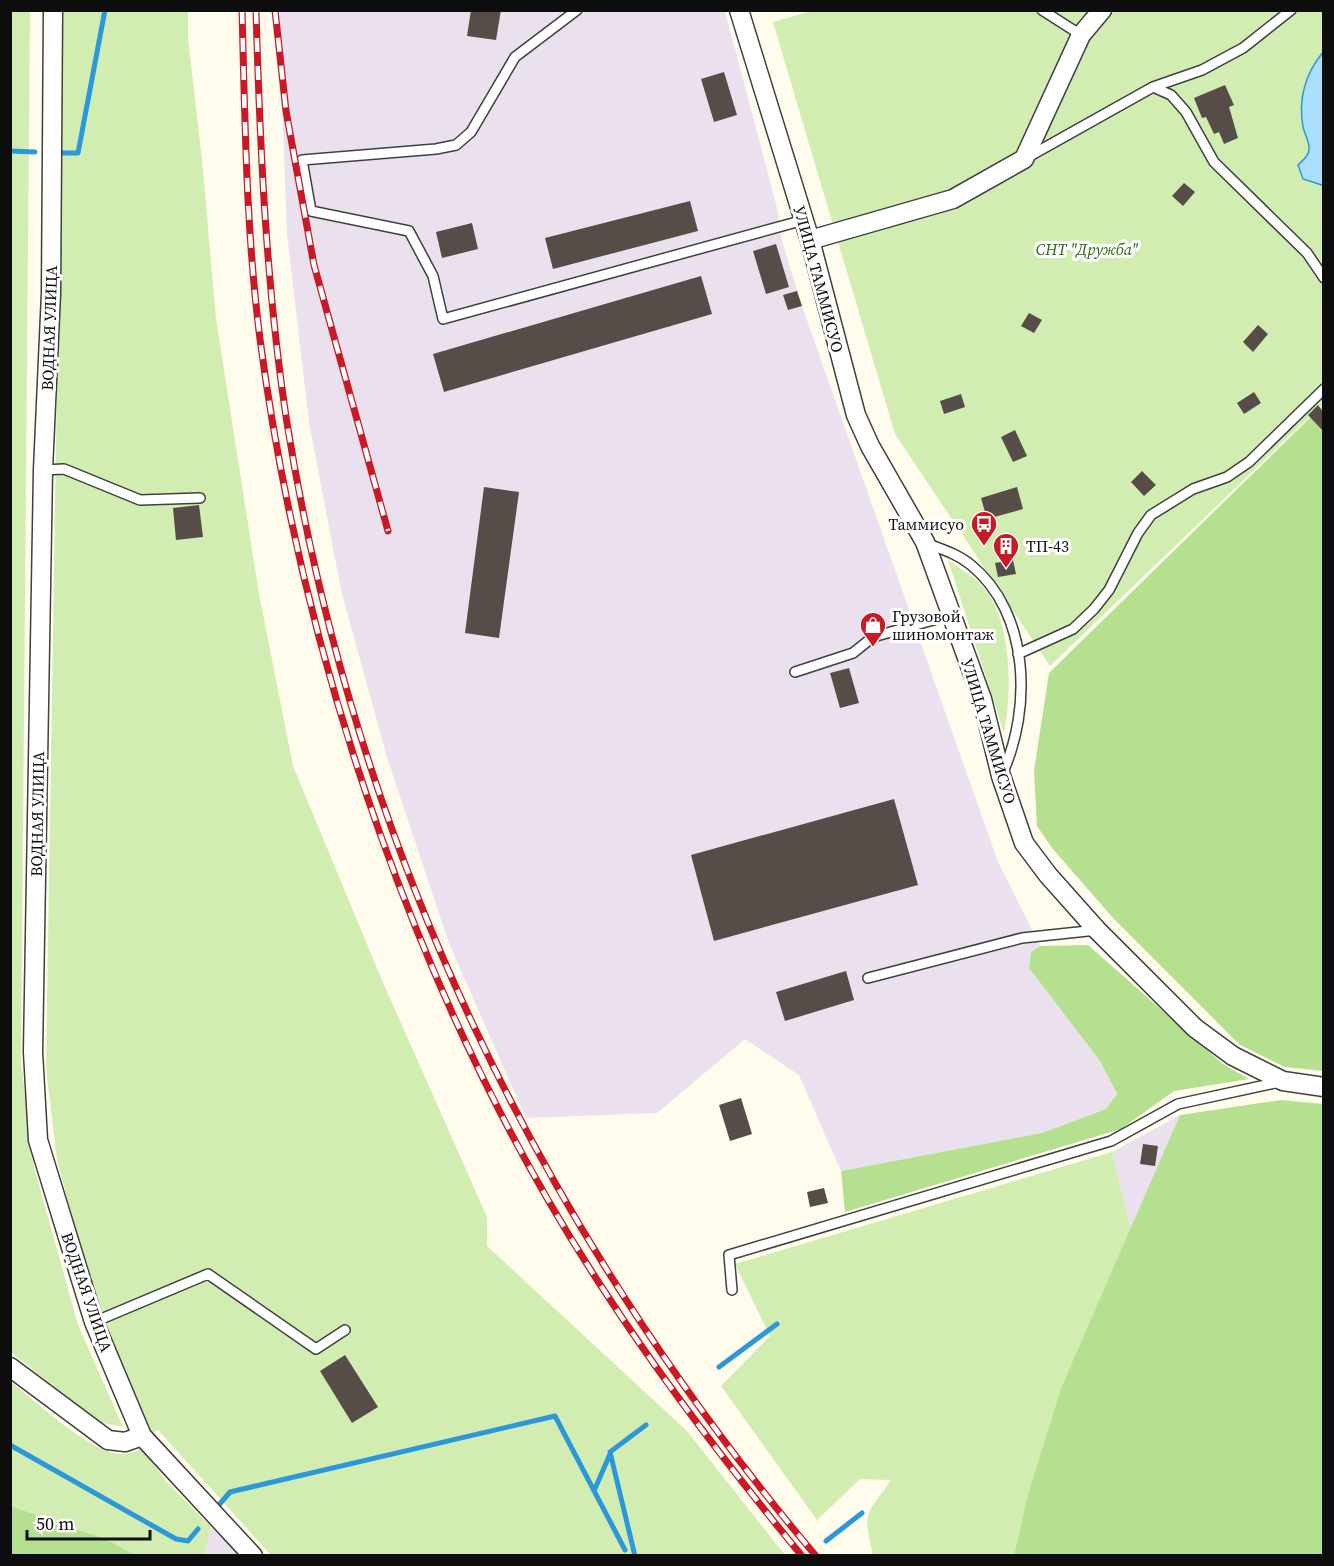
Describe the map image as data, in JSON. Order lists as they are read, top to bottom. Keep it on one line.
{"streets":{"street":["УЛИЦА ТАММИСУО","ВОДНАЯ УЛИЦА"]},"parks":["СНТ \"Дружба\""],"places":{"bus stop":["Таммисуо"],"building":["ТП-43"],"shop":["Грузовой шиномонтаж"]},"scale_bar":"50 m"}
